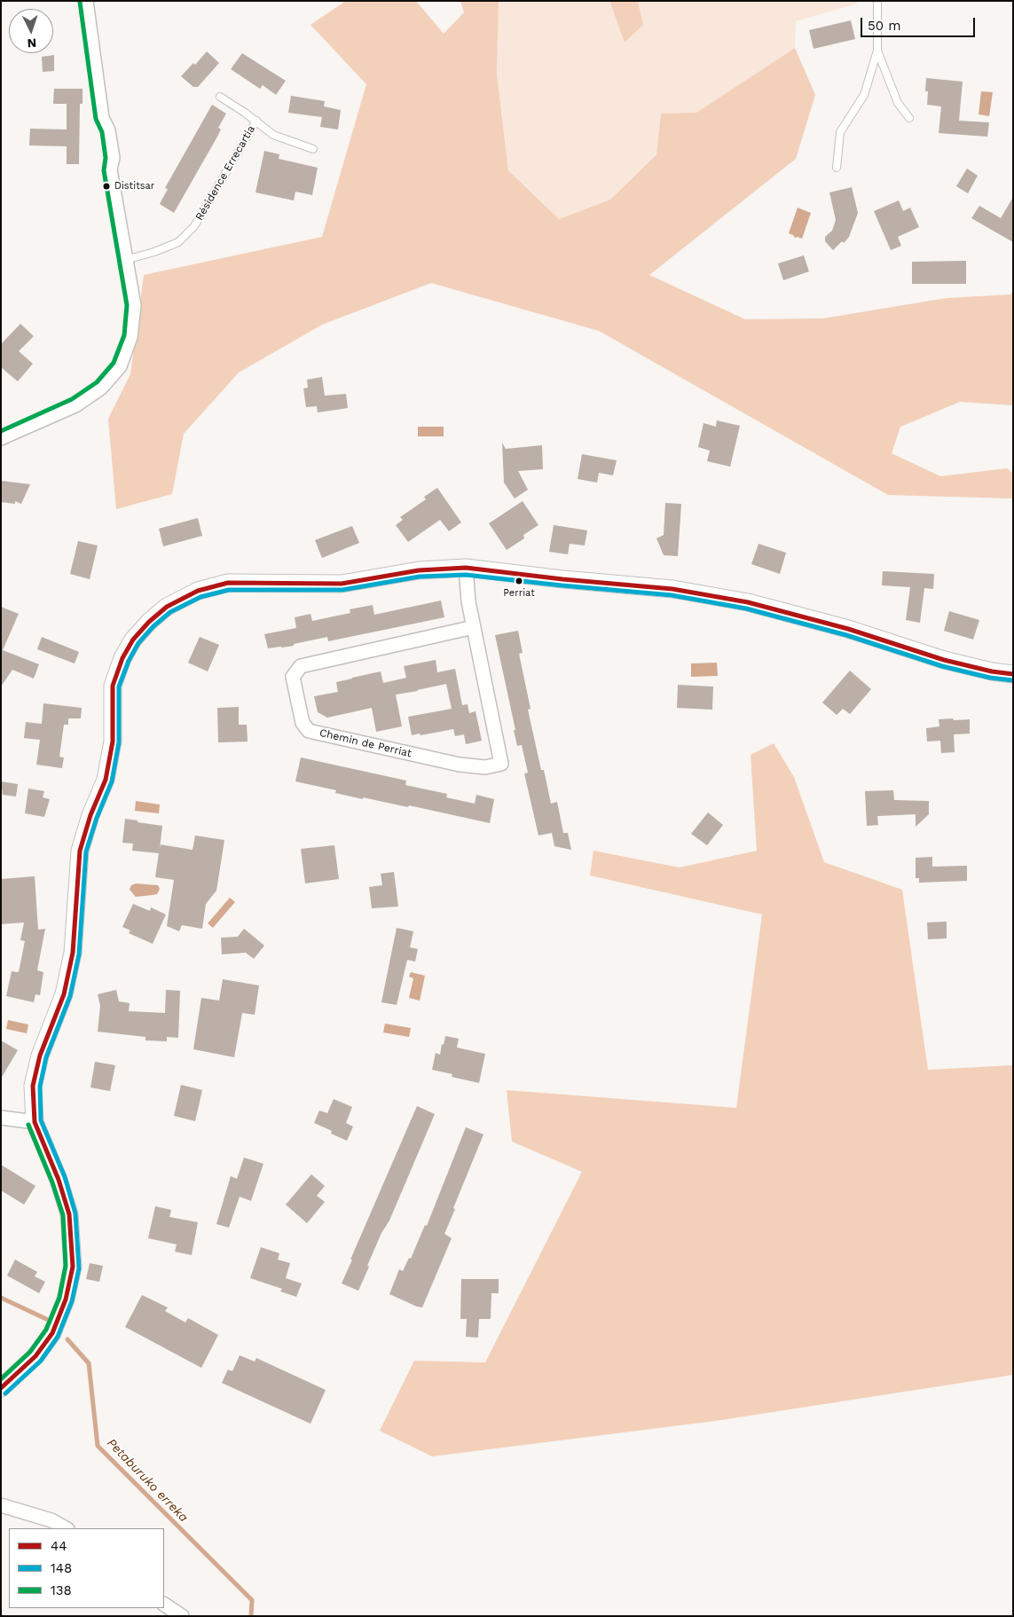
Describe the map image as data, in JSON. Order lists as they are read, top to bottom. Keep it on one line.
{"streets":{"street":["Chemin de Perriat"],"lane":["Résidence Errecartia"]},"water":["Petaburuko erreka"],"places":["Distitsar","Perriat"],"lines":["transit line 138","transit line 44","transit line 148"],"legend":["44","148","138"],"scale_bar":"50 m","north":"bottom"}
